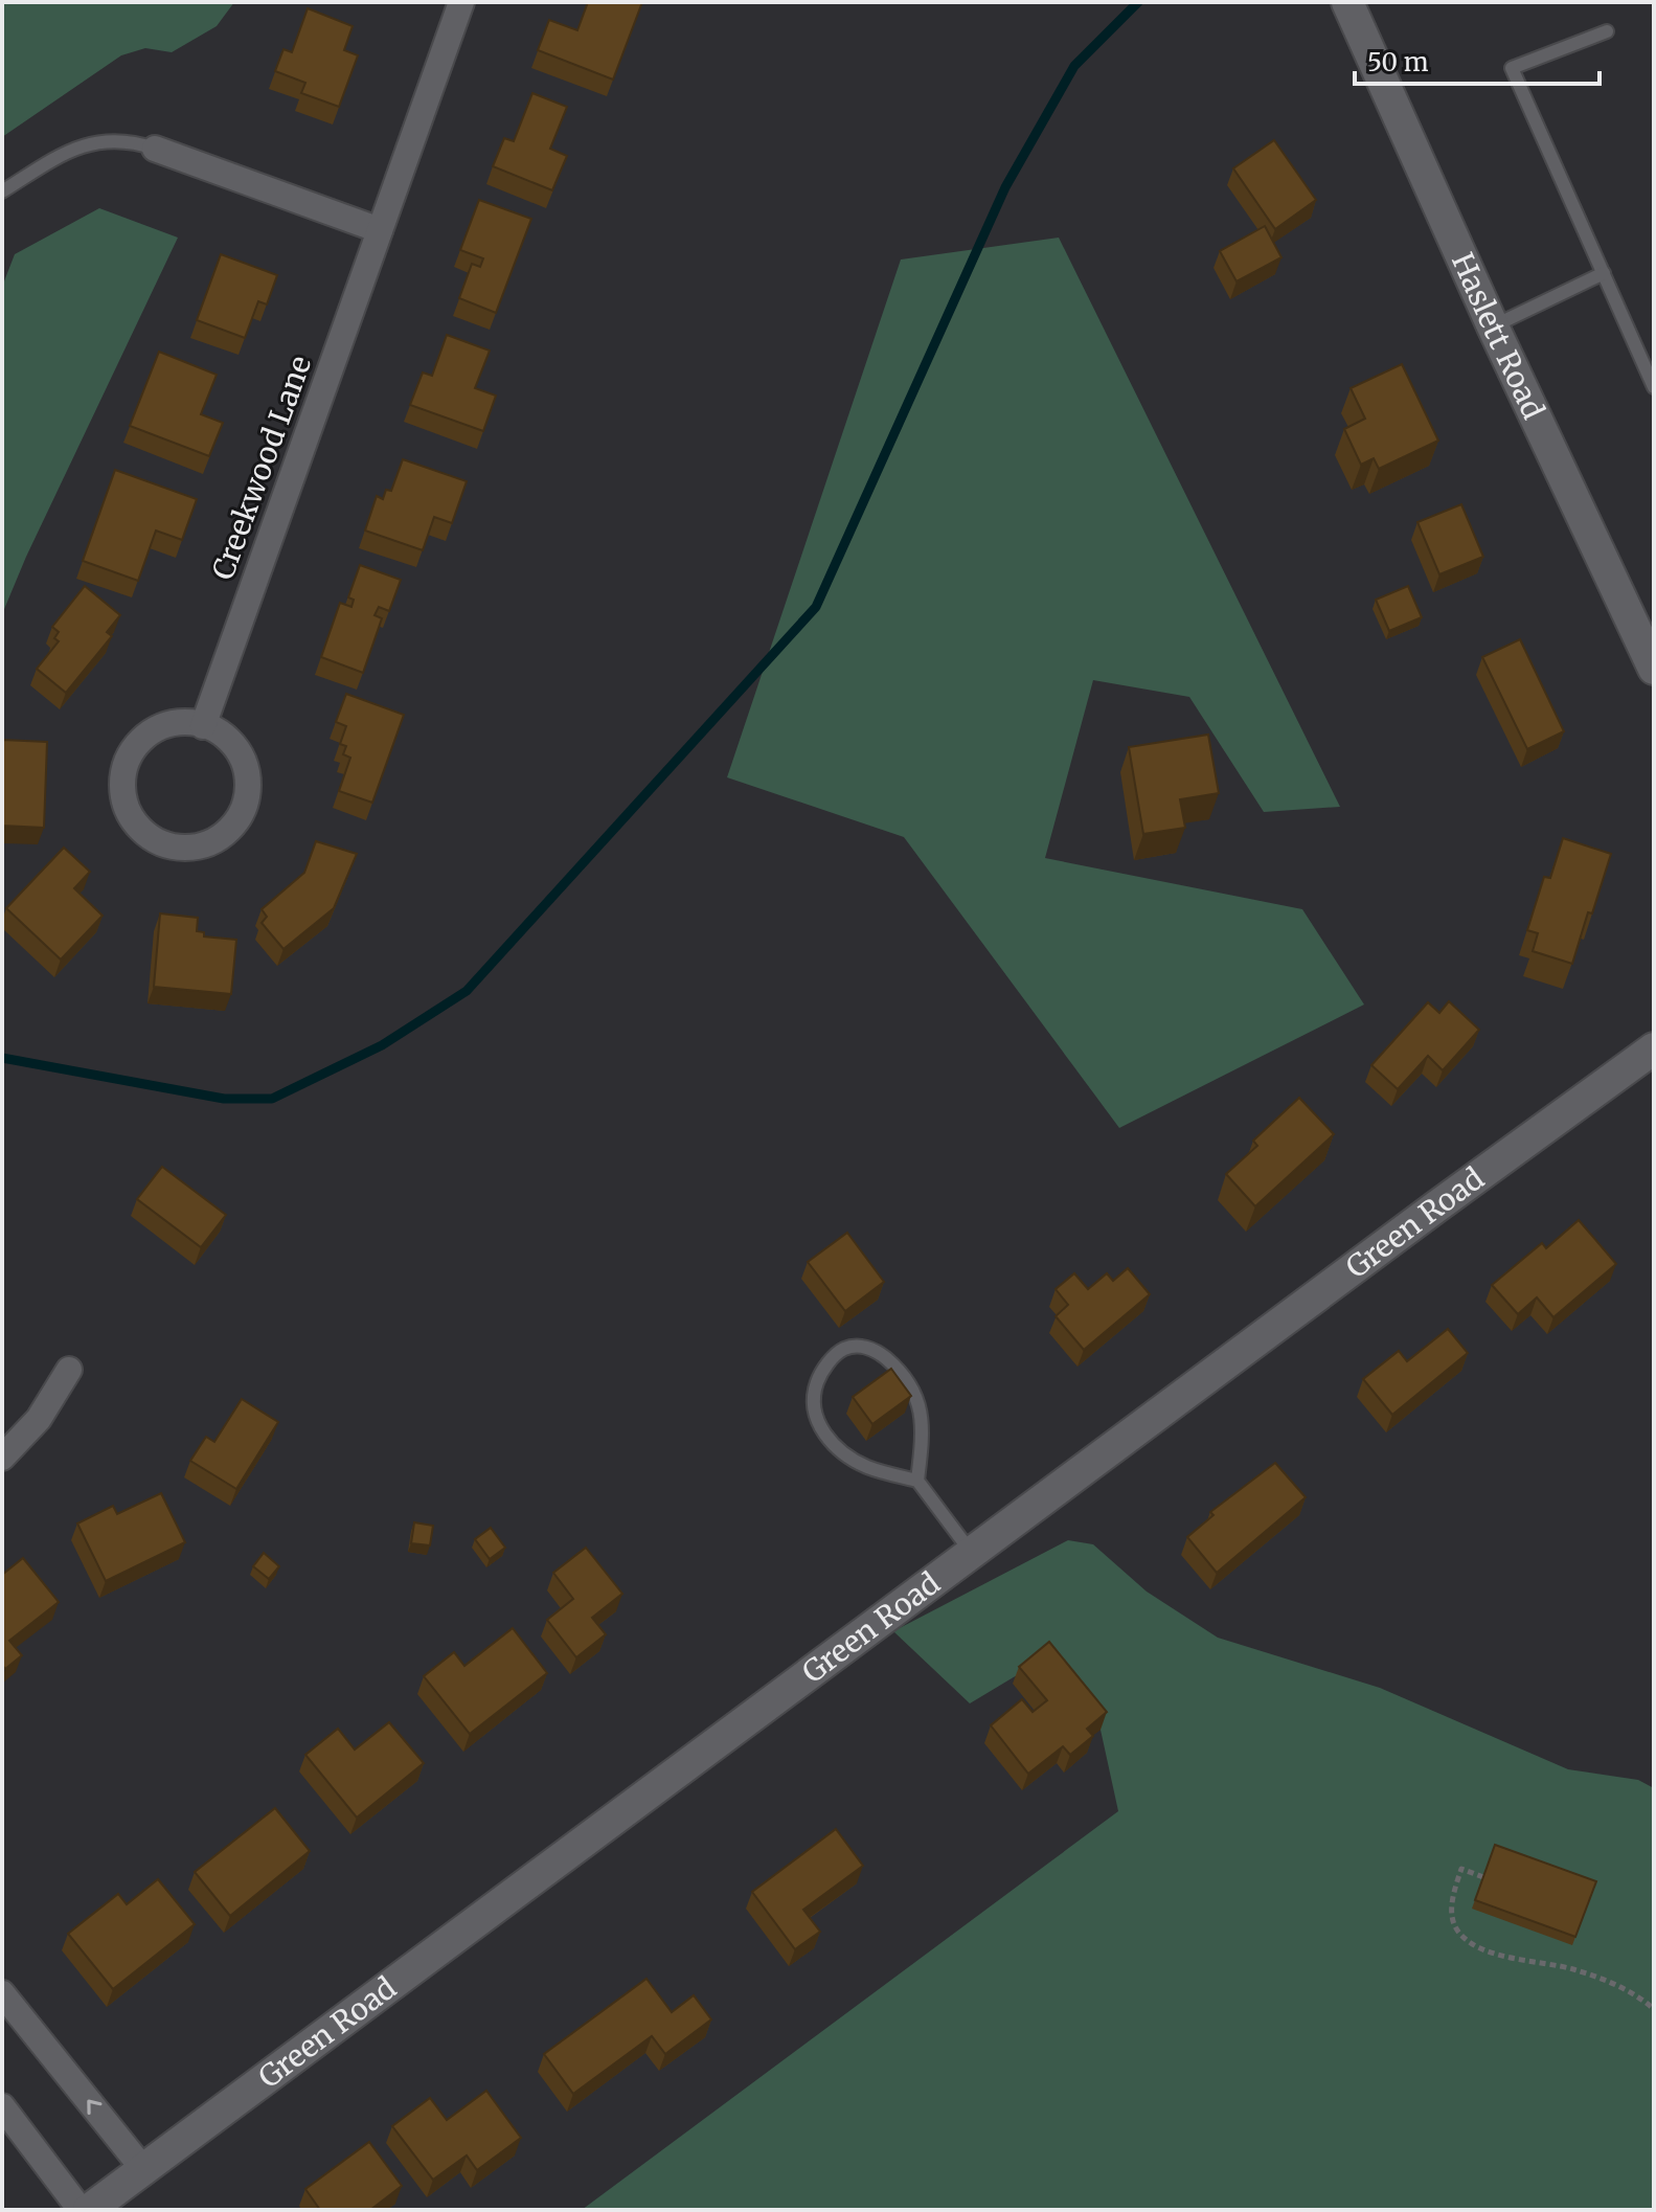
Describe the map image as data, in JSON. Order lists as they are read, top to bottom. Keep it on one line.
{"streets":{"street":["Haslett Road","Creekwood Lane","Green Road"]},"scale_bar":"50 m"}
